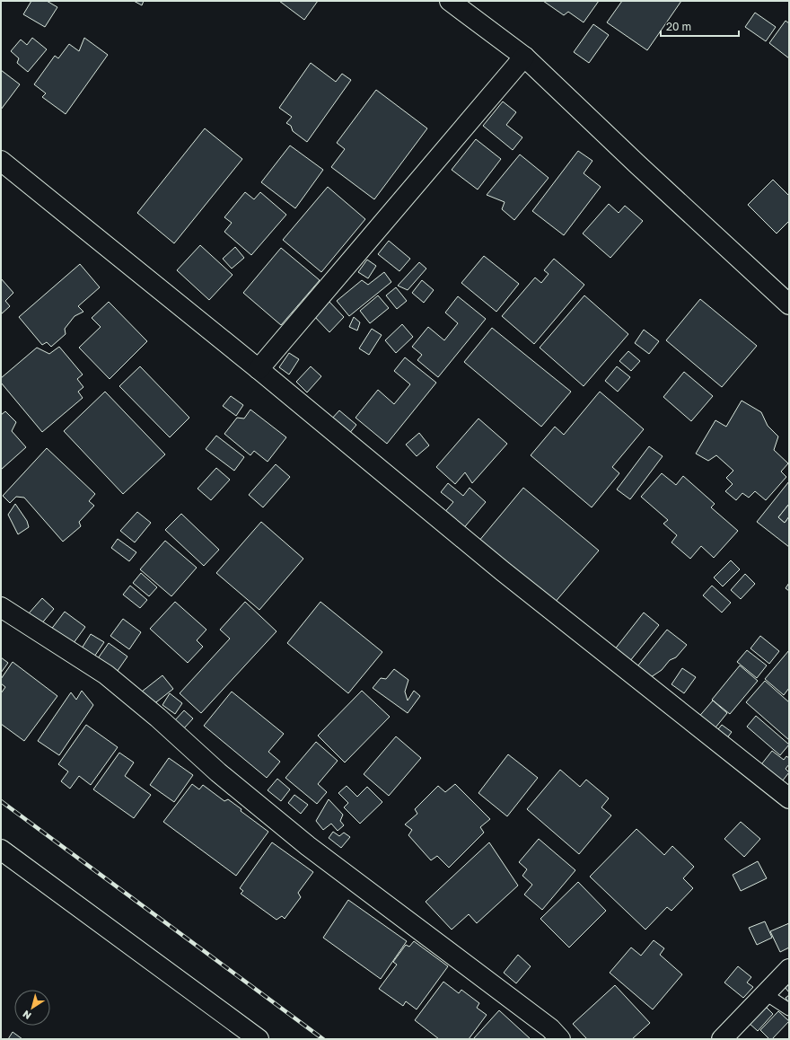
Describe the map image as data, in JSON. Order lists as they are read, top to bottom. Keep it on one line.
{"scale_bar":"20 m","north":"bottom left"}
